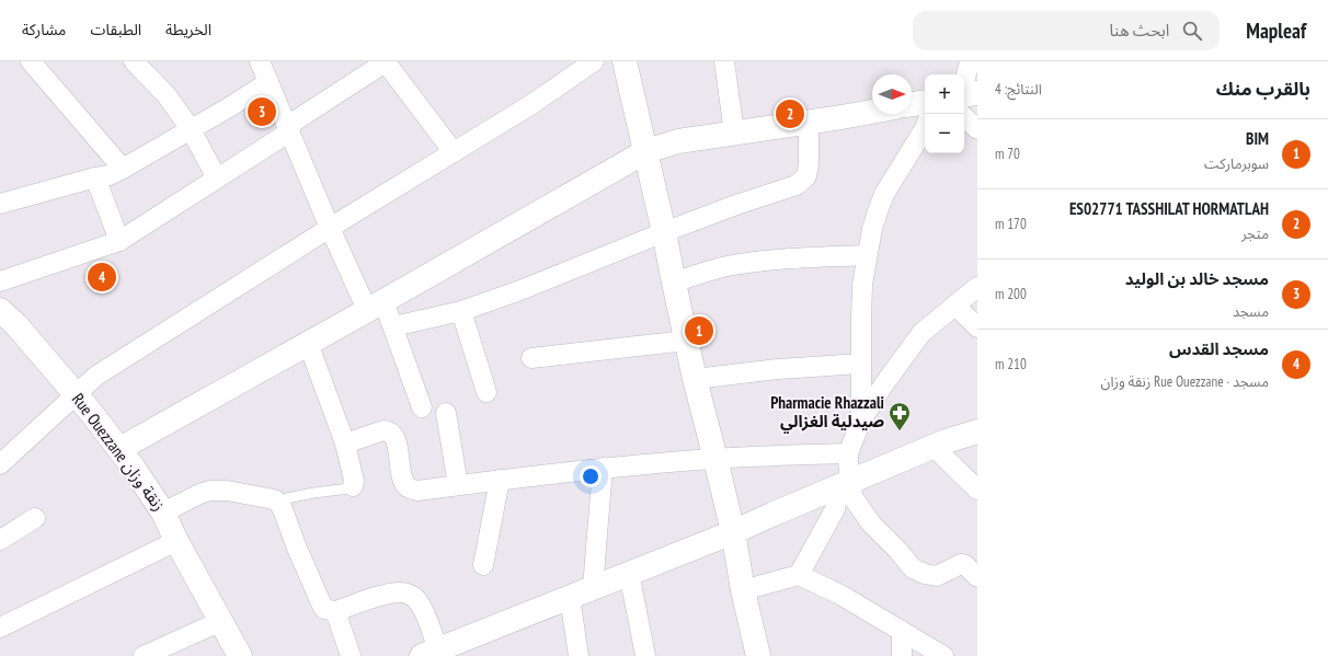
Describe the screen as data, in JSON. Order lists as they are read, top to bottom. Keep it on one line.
{"streets":{"street":["Rue Ouezzane زنقة وزان"]},"places":{"pharmacy":["Pharmacie Rhazzali صيدلية الغزالي"]},"north":"right","page":{"header":"Mapleaf","search":"ابحث هنا","nav":["الخريطة","الطبقات","مشاركة"],"heading":["بالقرب منك","النتائج: 4"],"map_buttons":["+","−"],"pins":["3","2","4","1"],"list":[{"mark":"1","name":"BIM","note":"سوبرماركت","value":"70 m"},{"mark":"2","name":"ES02771 TASSHILAT HORMATLAH","note":"متجر","value":"170 m"},{"mark":"3","name":"مسجد خالد بن الوليد","note":"مسجد","value":"200 m"},{"mark":"4","name":"مسجد القدس","note":"مسجد · Rue Ouezzane زنقة وزان","value":"210 m"}]}}
